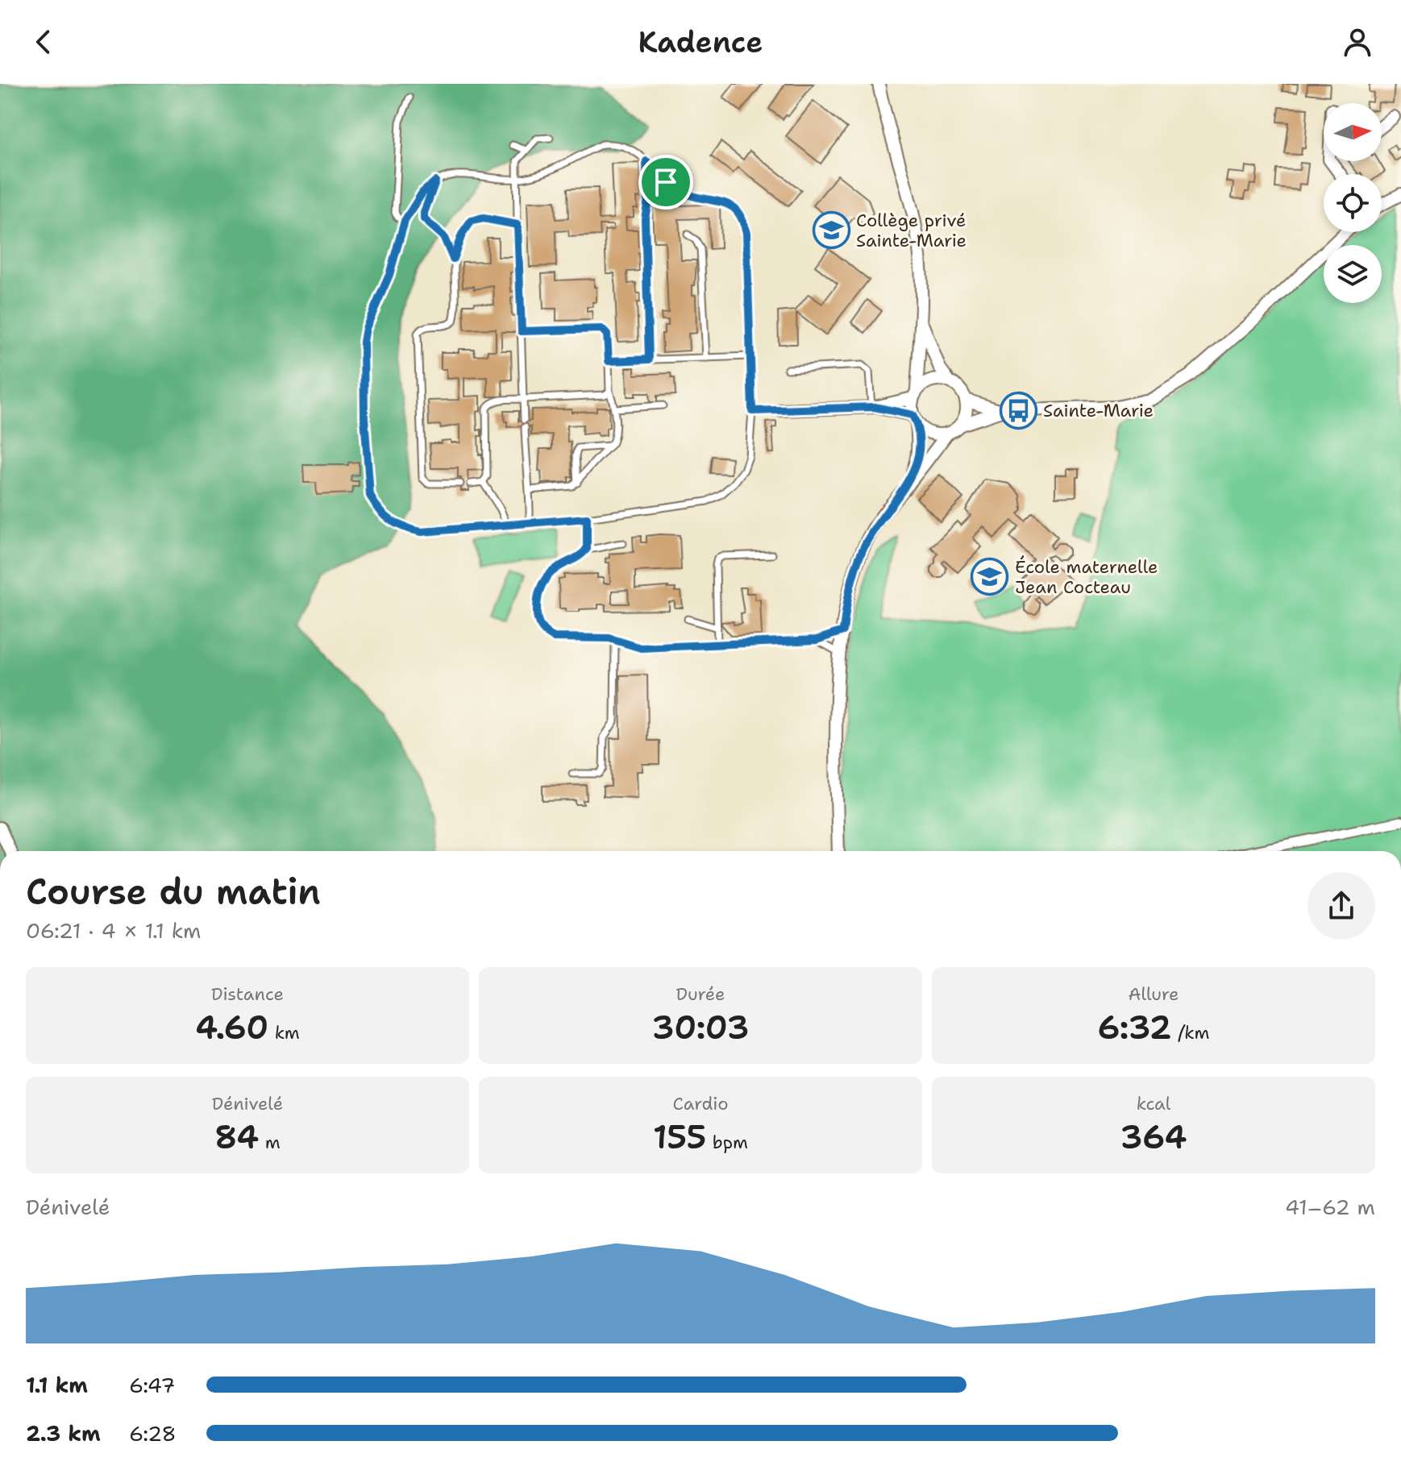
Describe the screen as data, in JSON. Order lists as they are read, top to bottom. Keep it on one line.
{"places":{"school or university":["Collège privé Sainte-Marie","École maternelle Jean Cocteau"],"bus stop":["Sainte-Marie"]},"north":"right","page":{"header":"Kadence","heading":["Course du matin","06:21 · 4 × 1.1 km"],"stats":[["Distance","4.60 km"],["Durée","30:03"],["Allure","6:32 /km"],["Dénivelé","84 m"],["Cardio","155 bpm"],["kcal","364"]],"chart":["Dénivelé","41–62 m"],"list":[{"name":"1.1 km","note":"6:47"},{"name":"2.3 km","note":"6:28"}]}}
